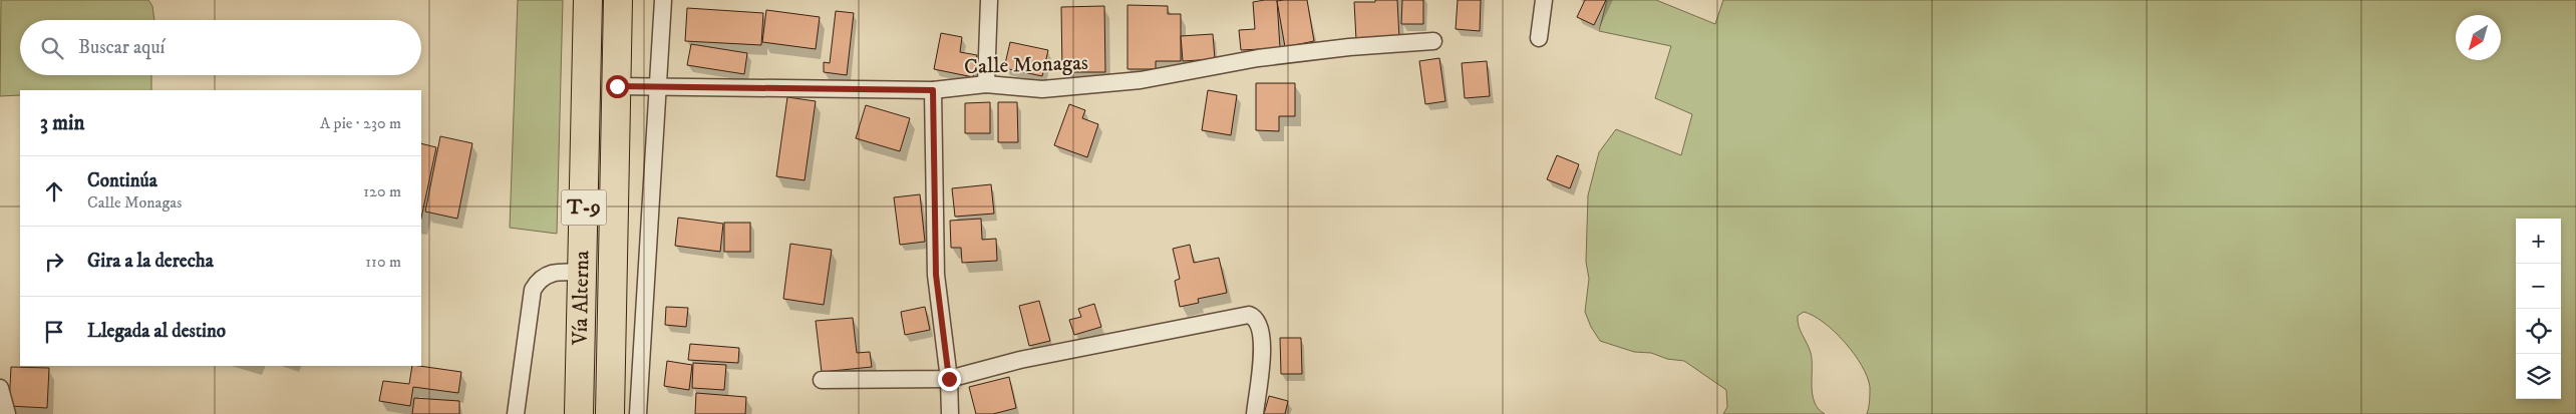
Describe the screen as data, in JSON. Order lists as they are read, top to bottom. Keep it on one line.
{"streets":{"highway":["T-9","Vía Alterna"],"street":["Calle Monagas"]},"crossings":[["Calle Monagas","Vía Alterna"]],"north":"bottom left","page":{"search":"Buscar aquí","heading":["3 min","A pie · 230 m"],"list":[["Continúa","Calle Monagas","120 m"],["Gira a la derecha","110 m"],"Llegada al destino"],"map_buttons":["+","−"]}}
